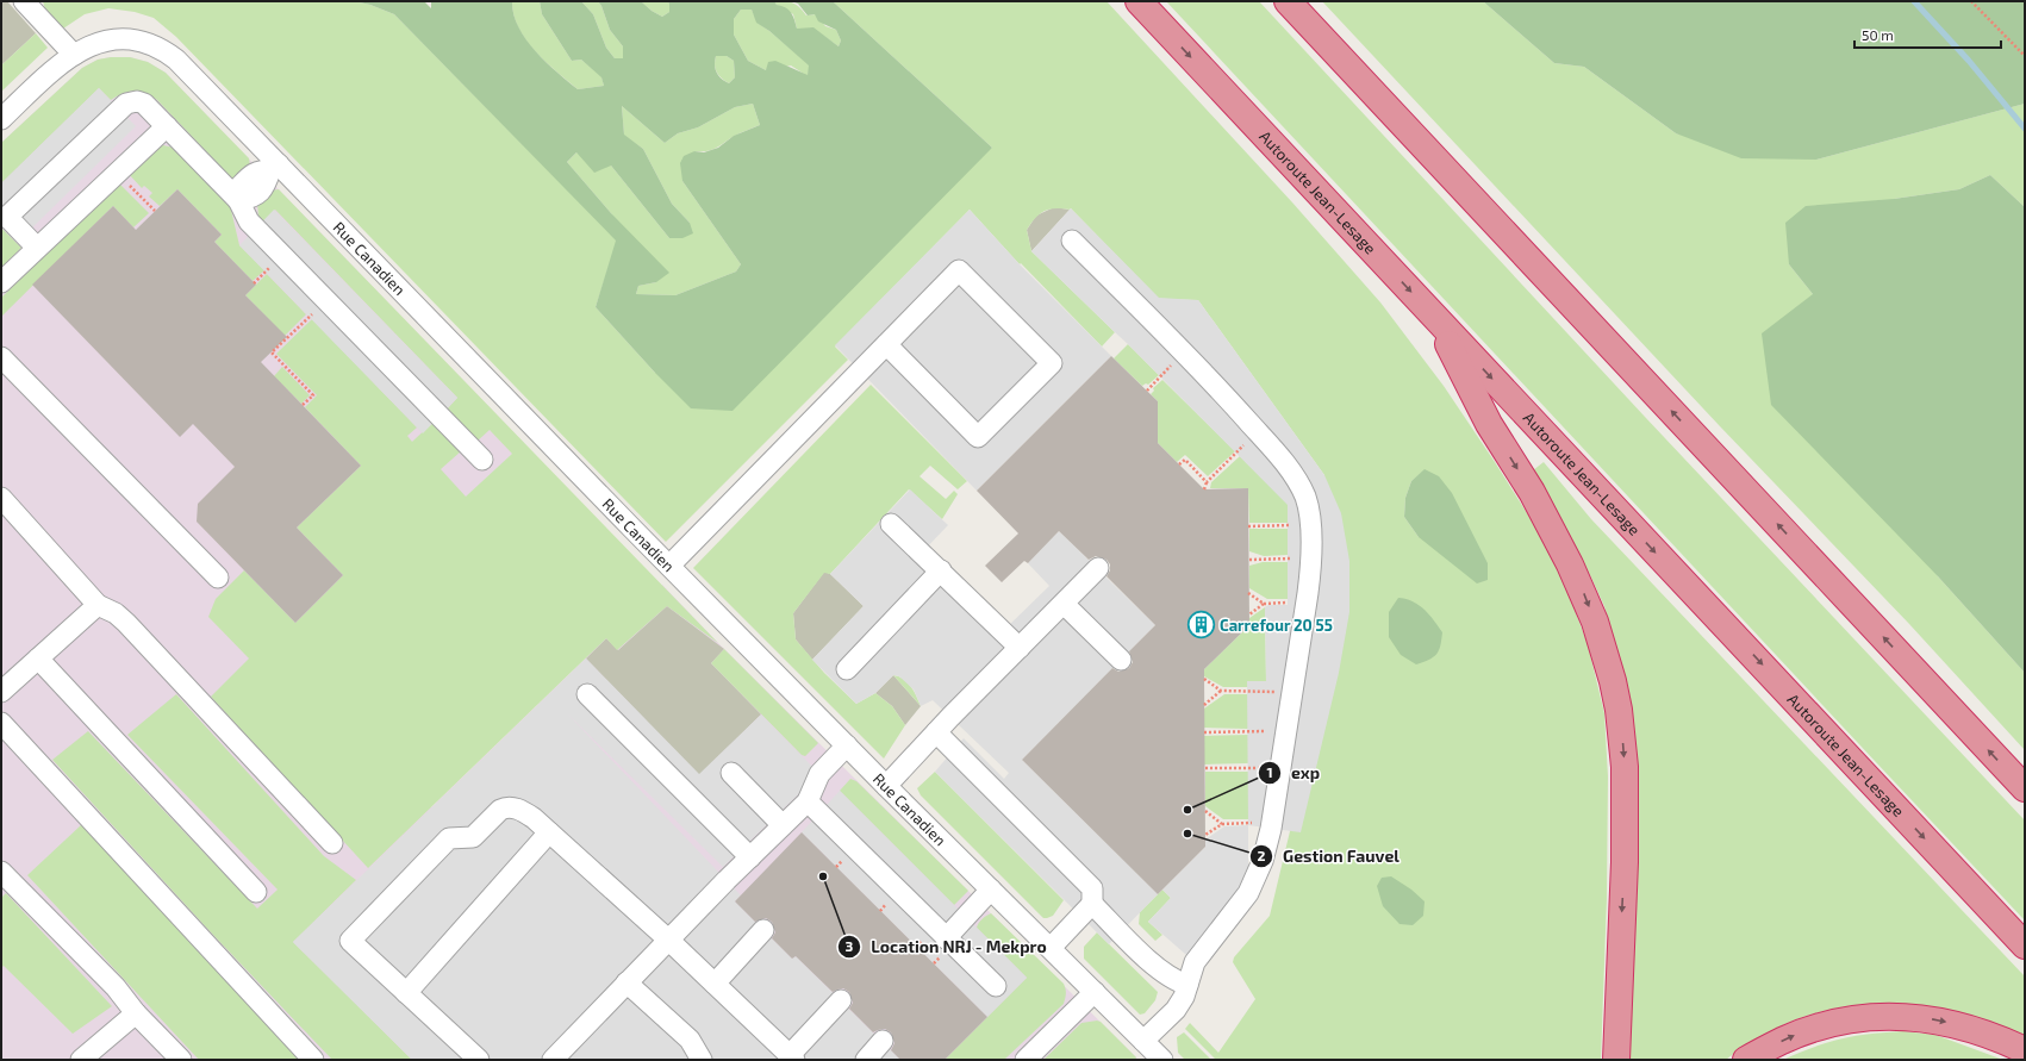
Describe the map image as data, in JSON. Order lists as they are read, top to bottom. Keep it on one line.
{"streets":{"highway":["Autoroute Jean-Lesage"],"street":["Rue Canadien"]},"places":{"building":["Carrefour 20 55"],"other":["exp","Gestion Fauvel","Location NRJ - Mekpro"]},"scale_bar":"50 m"}
